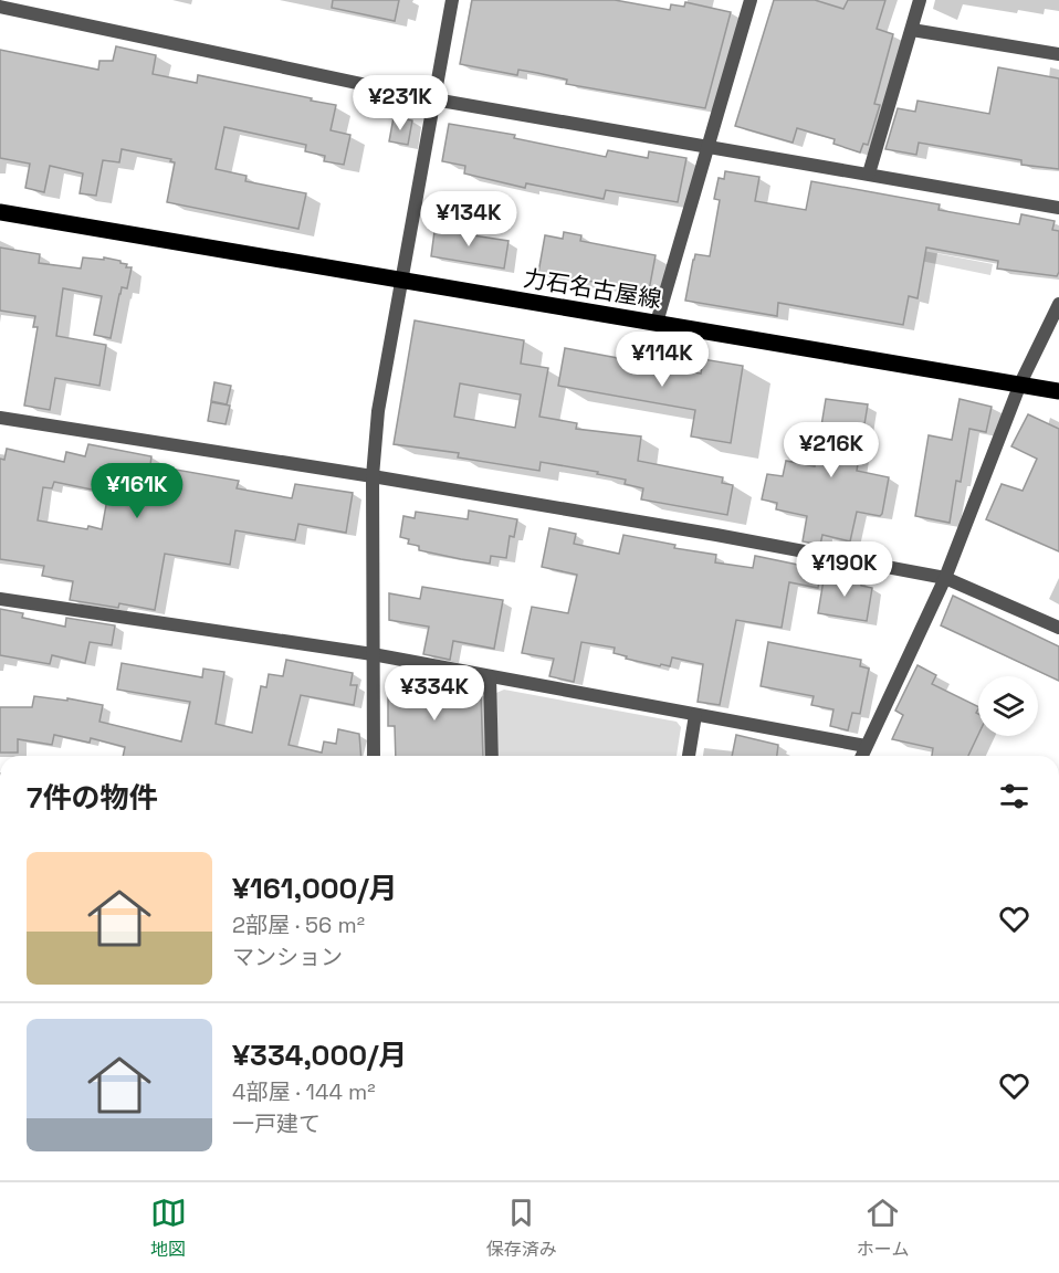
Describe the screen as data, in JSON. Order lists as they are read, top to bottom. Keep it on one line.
{"streets":{"main road":["力石名古屋線"]},"page":{"price":["¥231K","¥134K","¥114K","¥216K","¥161K","¥190K","¥334K"],"heading":"7件の物件","list":[{"name":"¥161,000/月","note":"2部屋 · 56 m² · マンション"},{"name":"¥334,000/月","note":"4部屋 · 144 m² · 一戸建て"}],"tabs":["地図","保存済み","ホーム"]}}
